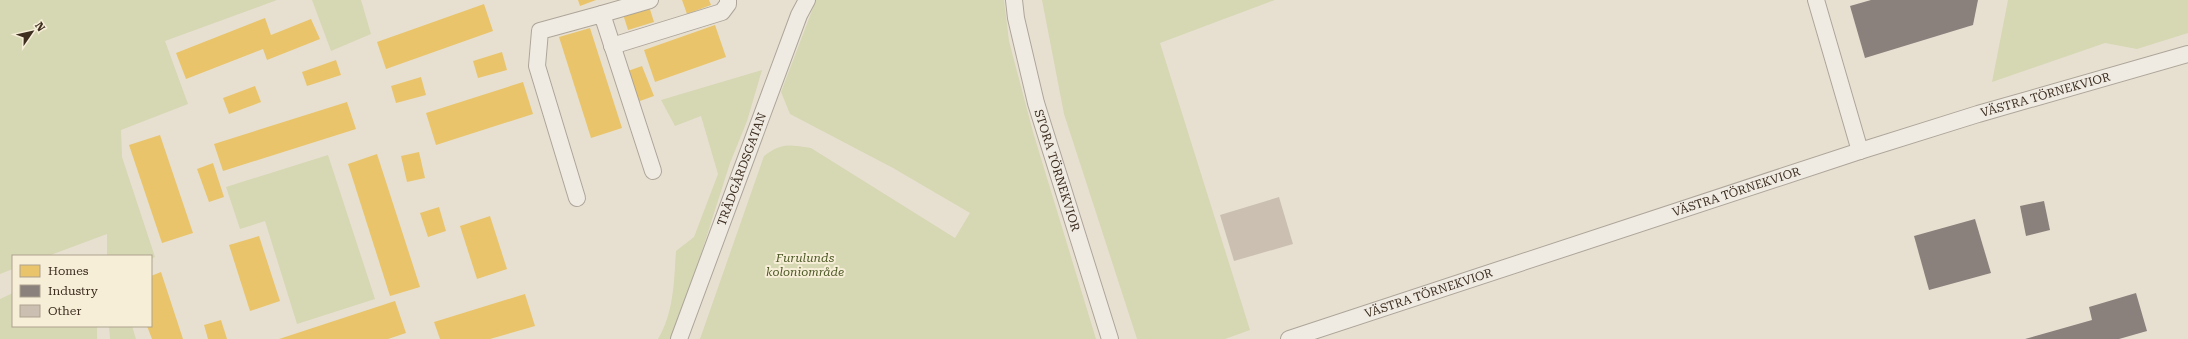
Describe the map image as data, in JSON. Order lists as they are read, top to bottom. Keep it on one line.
{"streets":{"street":["VÄSTRA TÖRNEKVIOR","TRÄDGÅRDSGATAN","STORA TÖRNEKVIOR"]},"parks":["Furulunds koloniområde"],"legend":["Homes","Industry","Other"],"north":"top right"}
